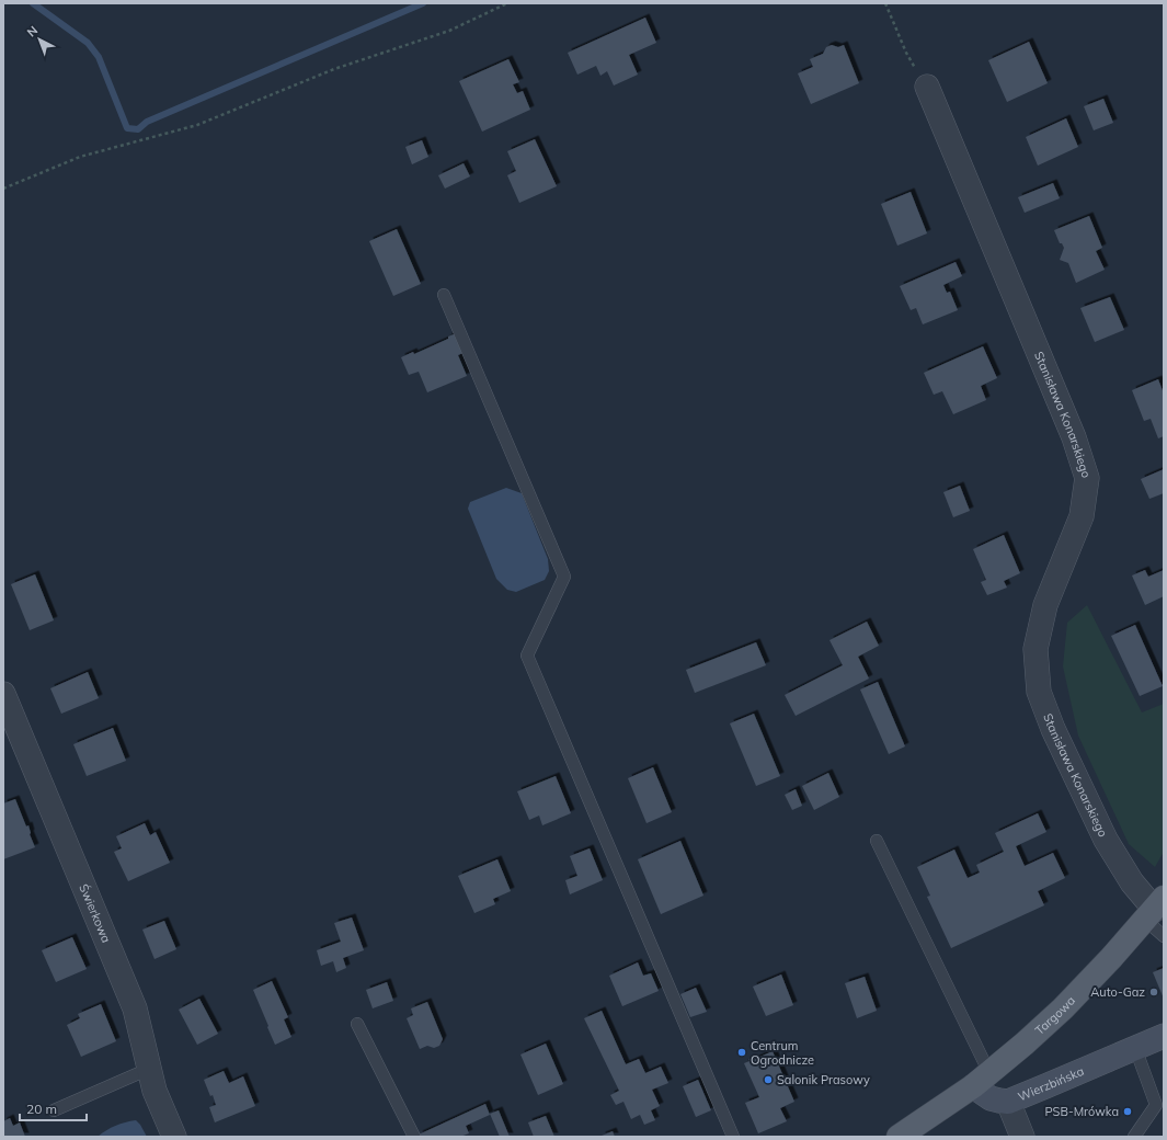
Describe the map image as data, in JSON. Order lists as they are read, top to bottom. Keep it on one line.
{"streets":{"main road":["Targowa"],"street":["Stanisława Konarskiego","Świerkowa","Wierzbińska"]},"crossings":[["Stanisława Konarskiego","Targowa"],["Targowa","Wierzbińska"]],"places":["Auto-Gaz","Centrum Ogrodnicze","Salonik Prasowy","PSB-Mrówka"],"scale_bar":"20 m","north":"top left"}
